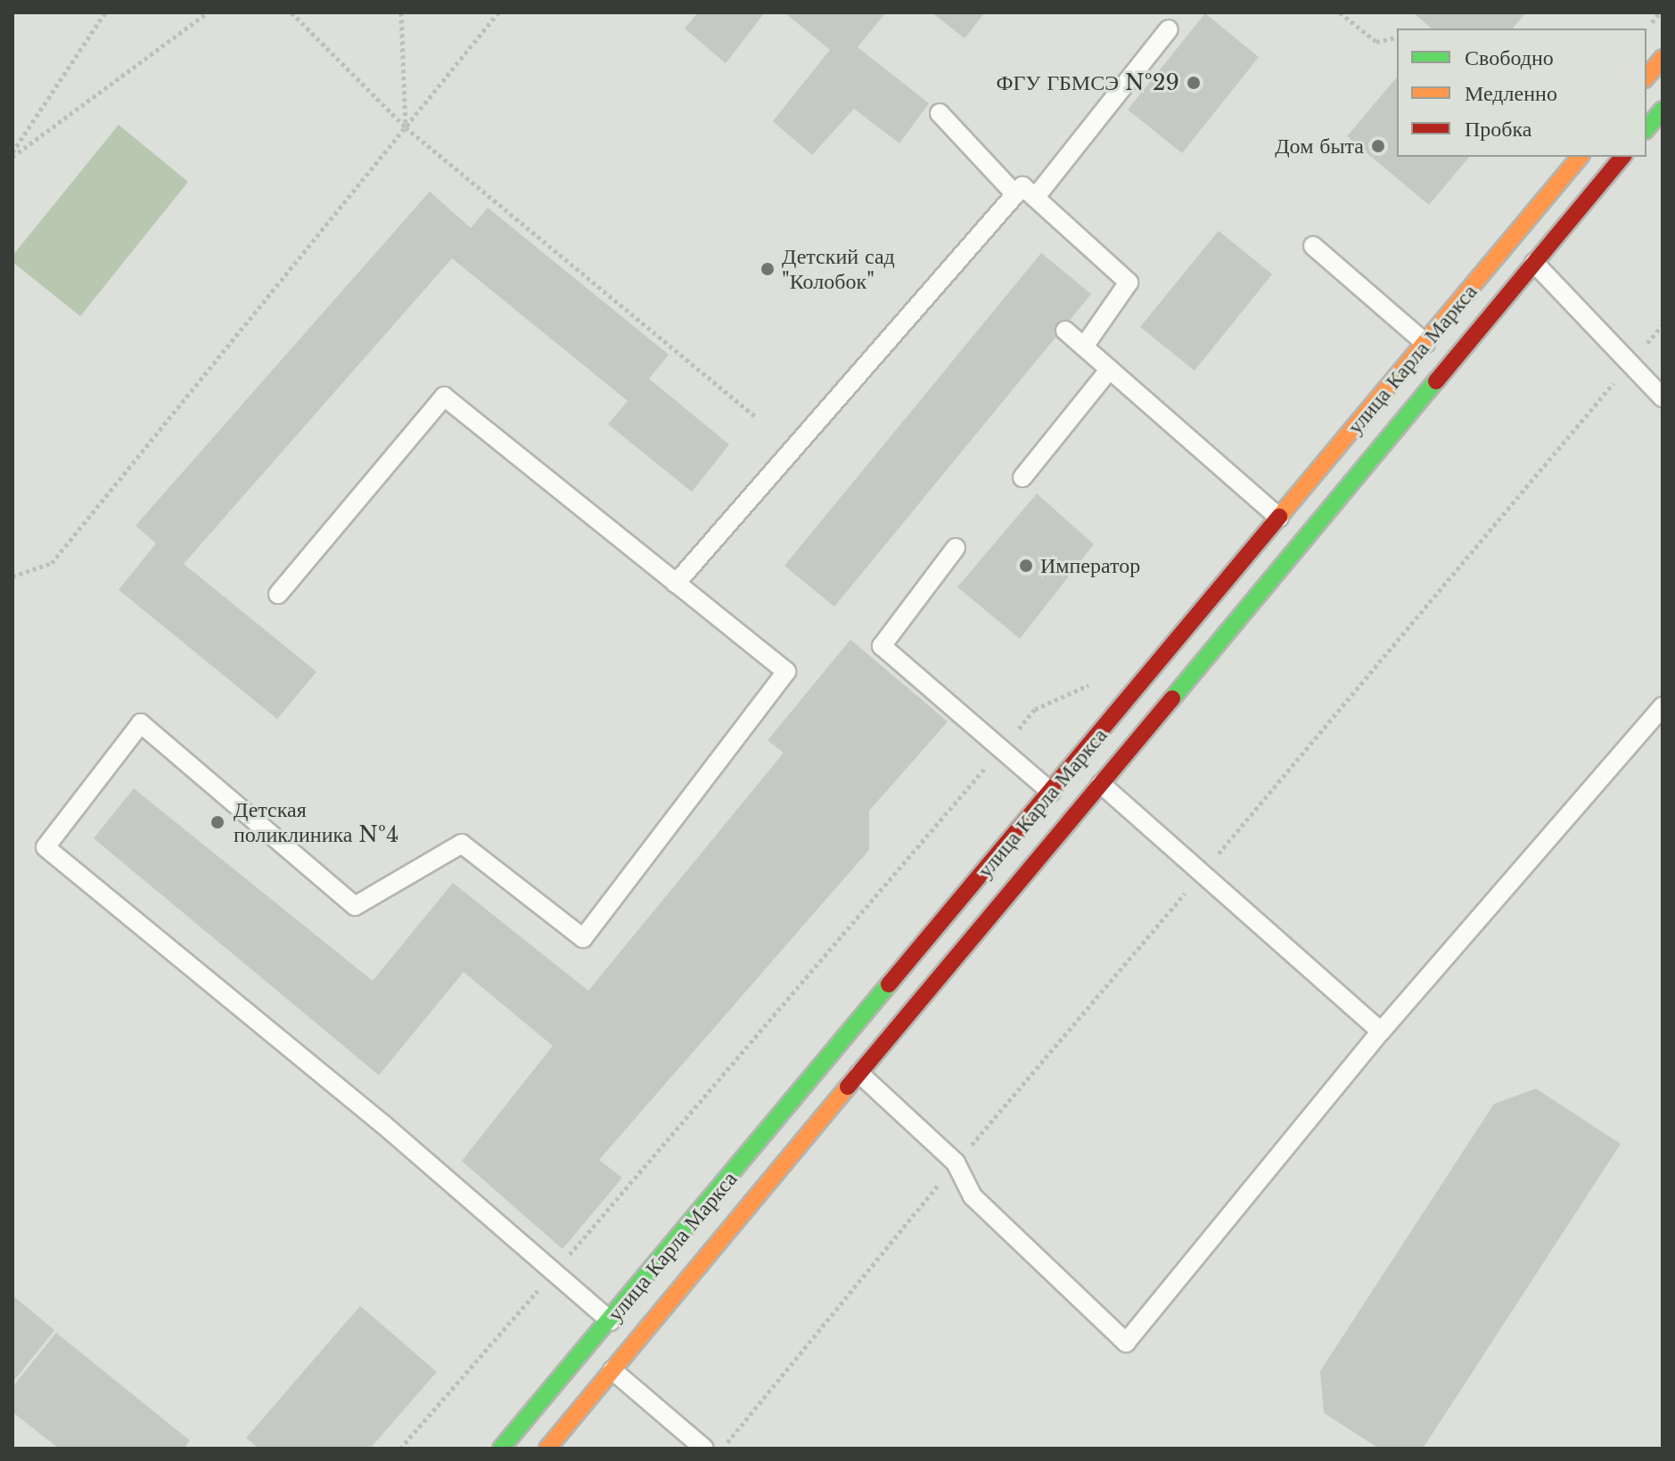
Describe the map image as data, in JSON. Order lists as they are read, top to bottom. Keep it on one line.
{"streets":{"street":["улица Карла Маркса"]},"places":["ФГУ ГБМСЭ №29","Дом быта","Детский сад \"Колобок\"","Император","Детская поликлиника №4"],"legend":["Свободно","Медленно","Пробка"]}
